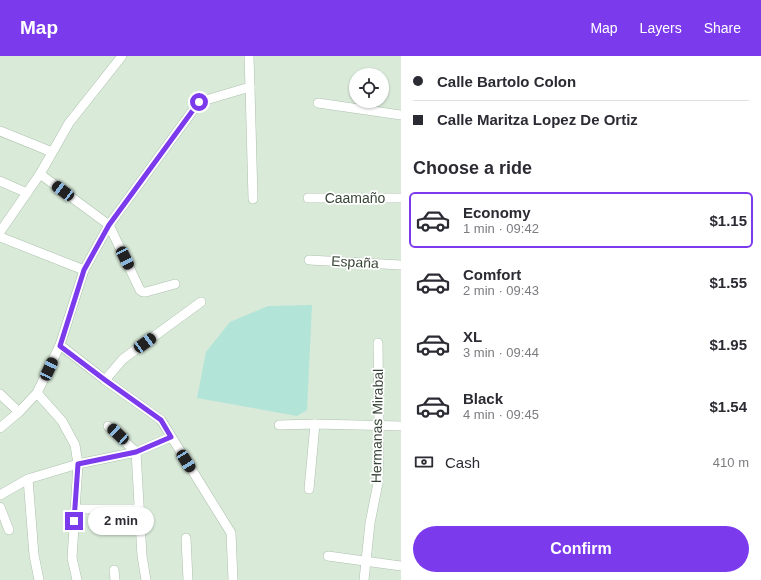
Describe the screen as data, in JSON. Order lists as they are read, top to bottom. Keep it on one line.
{"streets":{"street":["Caamaño","España","Hermanas Mirabal"]},"page":{"header":"Map","nav":["Map","Layers","Share"],"banner":["Calle Bartolo Colon","Calle Maritza Lopez De Ortiz"],"heading":"Choose a ride","list":[{"name":"Economy","note":"1 min · 09:42","value":"$1.15"},{"name":"Comfort","note":"2 min · 09:43","value":"$1.55"},{"name":"XL","note":"3 min · 09:44","value":"$1.95"},{"name":"Black","note":"4 min · 09:45","value":"$1.54"}],"pay":["Cash","410 m"],"bubble":"2 min","buttons":"Confirm"}}
